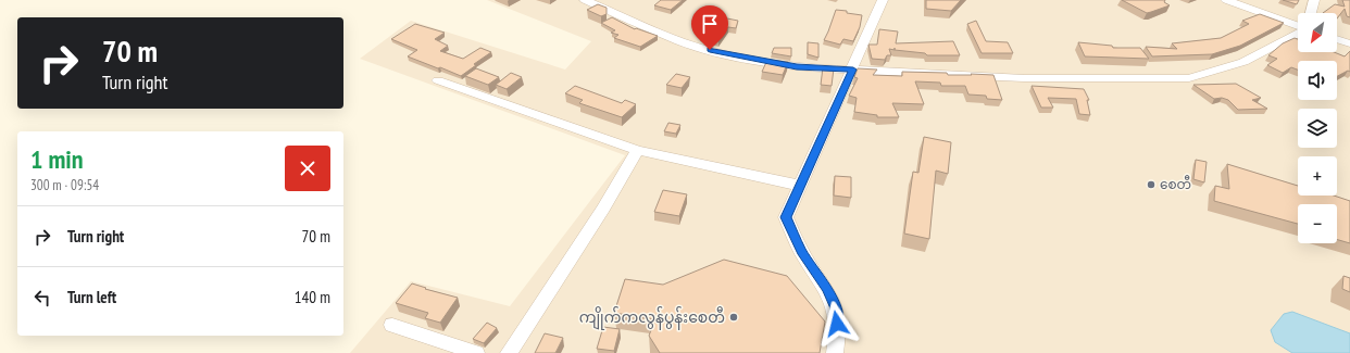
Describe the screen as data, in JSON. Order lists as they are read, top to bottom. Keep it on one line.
{"places":["စေတီ","ကျိုက်ကလွန်ပွန်းစေတီ"],"north":"bottom left","page":{"map_buttons":["+","−"],"turn":["70 m","Turn right"],"heading":["1 min","300 m · 09:54"],"list":[{"name":"Turn right","value":"70 m"},{"name":"Turn left","value":"140 m"}]}}
